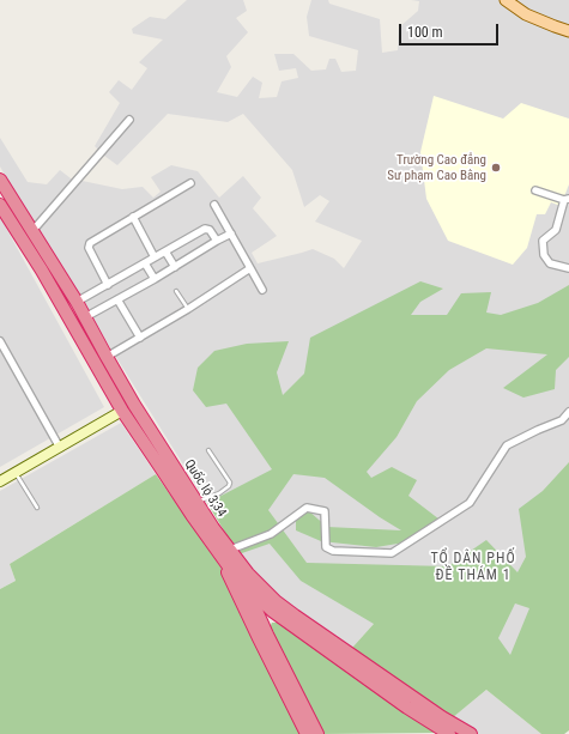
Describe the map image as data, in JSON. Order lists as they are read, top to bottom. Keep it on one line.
{"streets":{"highway":["Quốc lộ 3;34"]},"districts":["TỔ DÂN PHỐ ĐỀ THÁM 1"],"places":["Trường Cao đẳng Sư phạm Cao Bằng"],"scale_bar":"100 m"}
